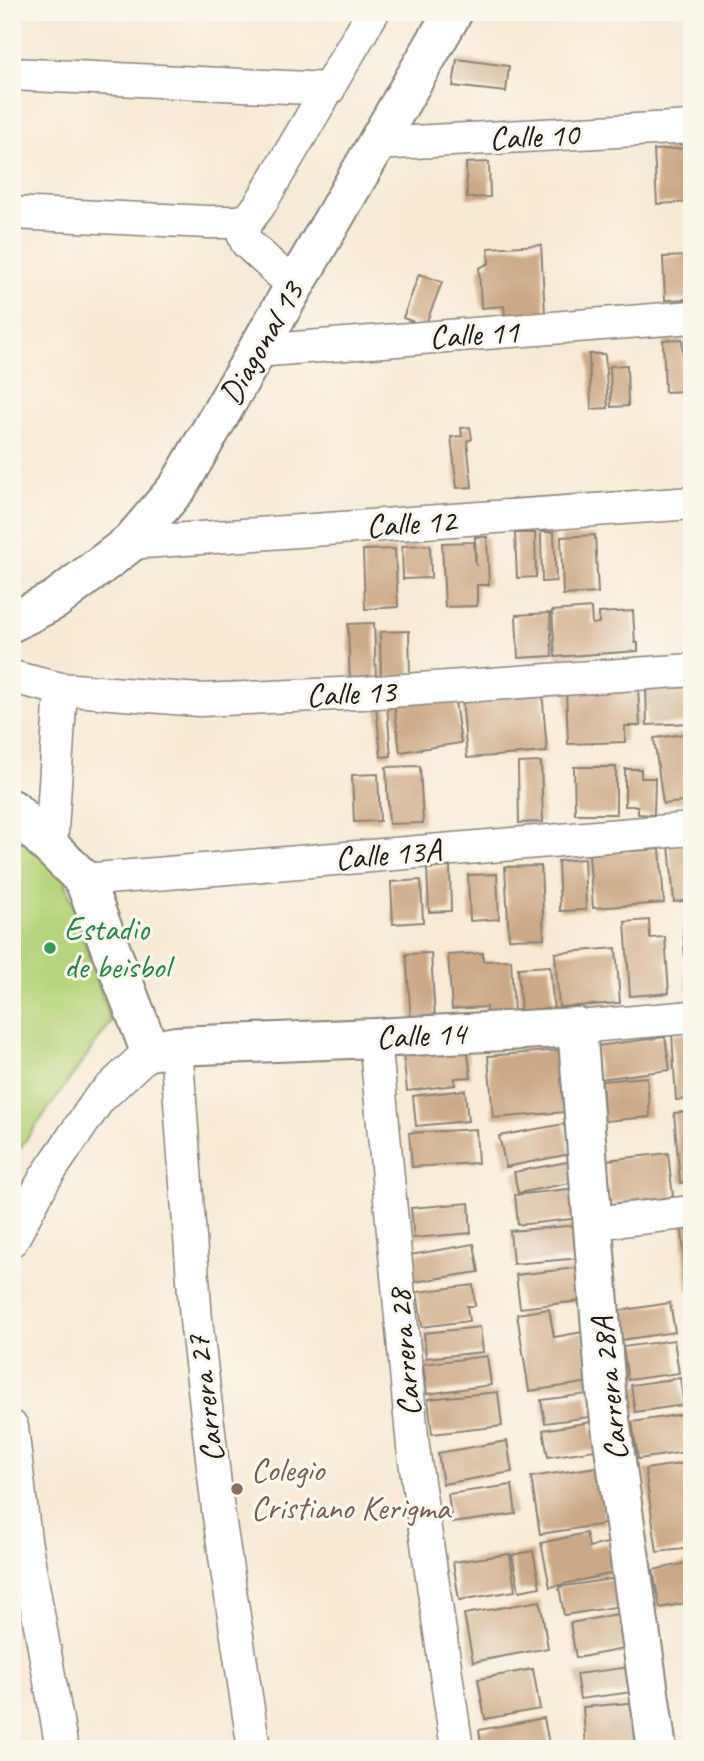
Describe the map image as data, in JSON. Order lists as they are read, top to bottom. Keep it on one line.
{"streets":{"street":["Calle 10","Calle 11","Diagonal 13","Calle 12","Calle 13","Calle 13A","Calle 14","Carrera 28","Carrera 28A","Carrera 27"]},"crossings":[["Calle 10","Diagonal 13"],["Calle 11","Diagonal 13"],["Diagonal 13","Calle 12"],["Calle 13A","Carrera 27"],["Calle 14","Carrera 28"],["Calle 14","Carrera 28A"],["Calle 14","Carrera 27"]],"places":["Estadio de beisbol","Colegio Cristiano Kerigma"]}
